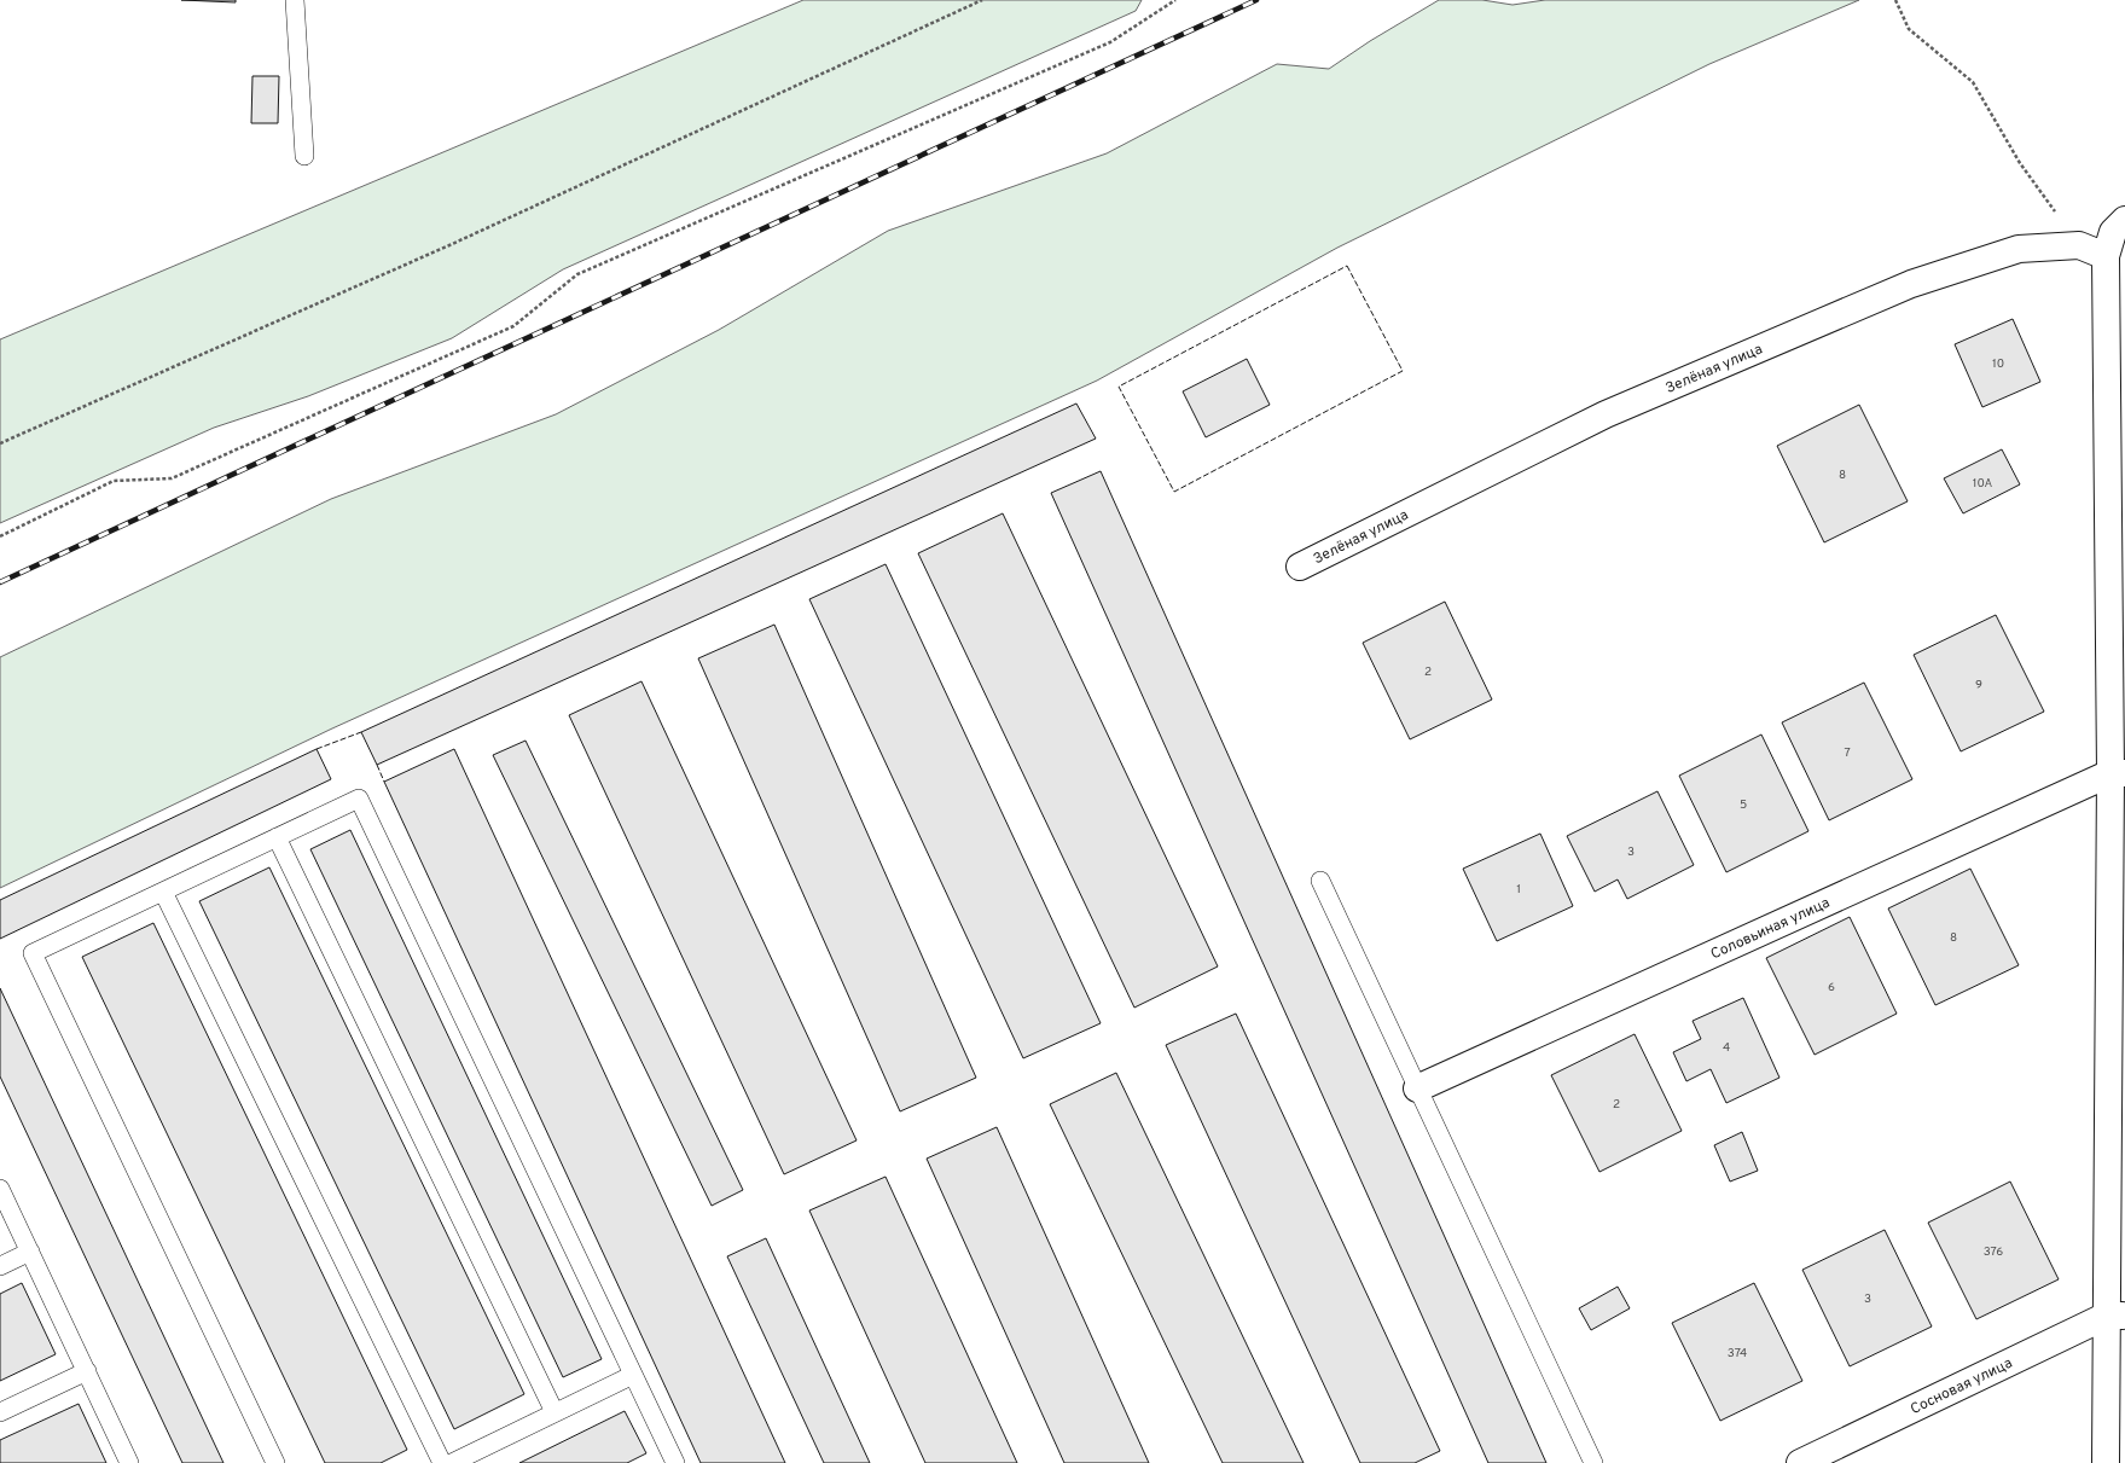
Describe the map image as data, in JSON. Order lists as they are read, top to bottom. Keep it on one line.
{"streets":{"street":["Зелёная улица","Соловьиная улица","Сосновая улица"]},"house_numbers":["10","8","10А","2","9","7","5","3","1","8","6","4","2","376","3","374"]}
